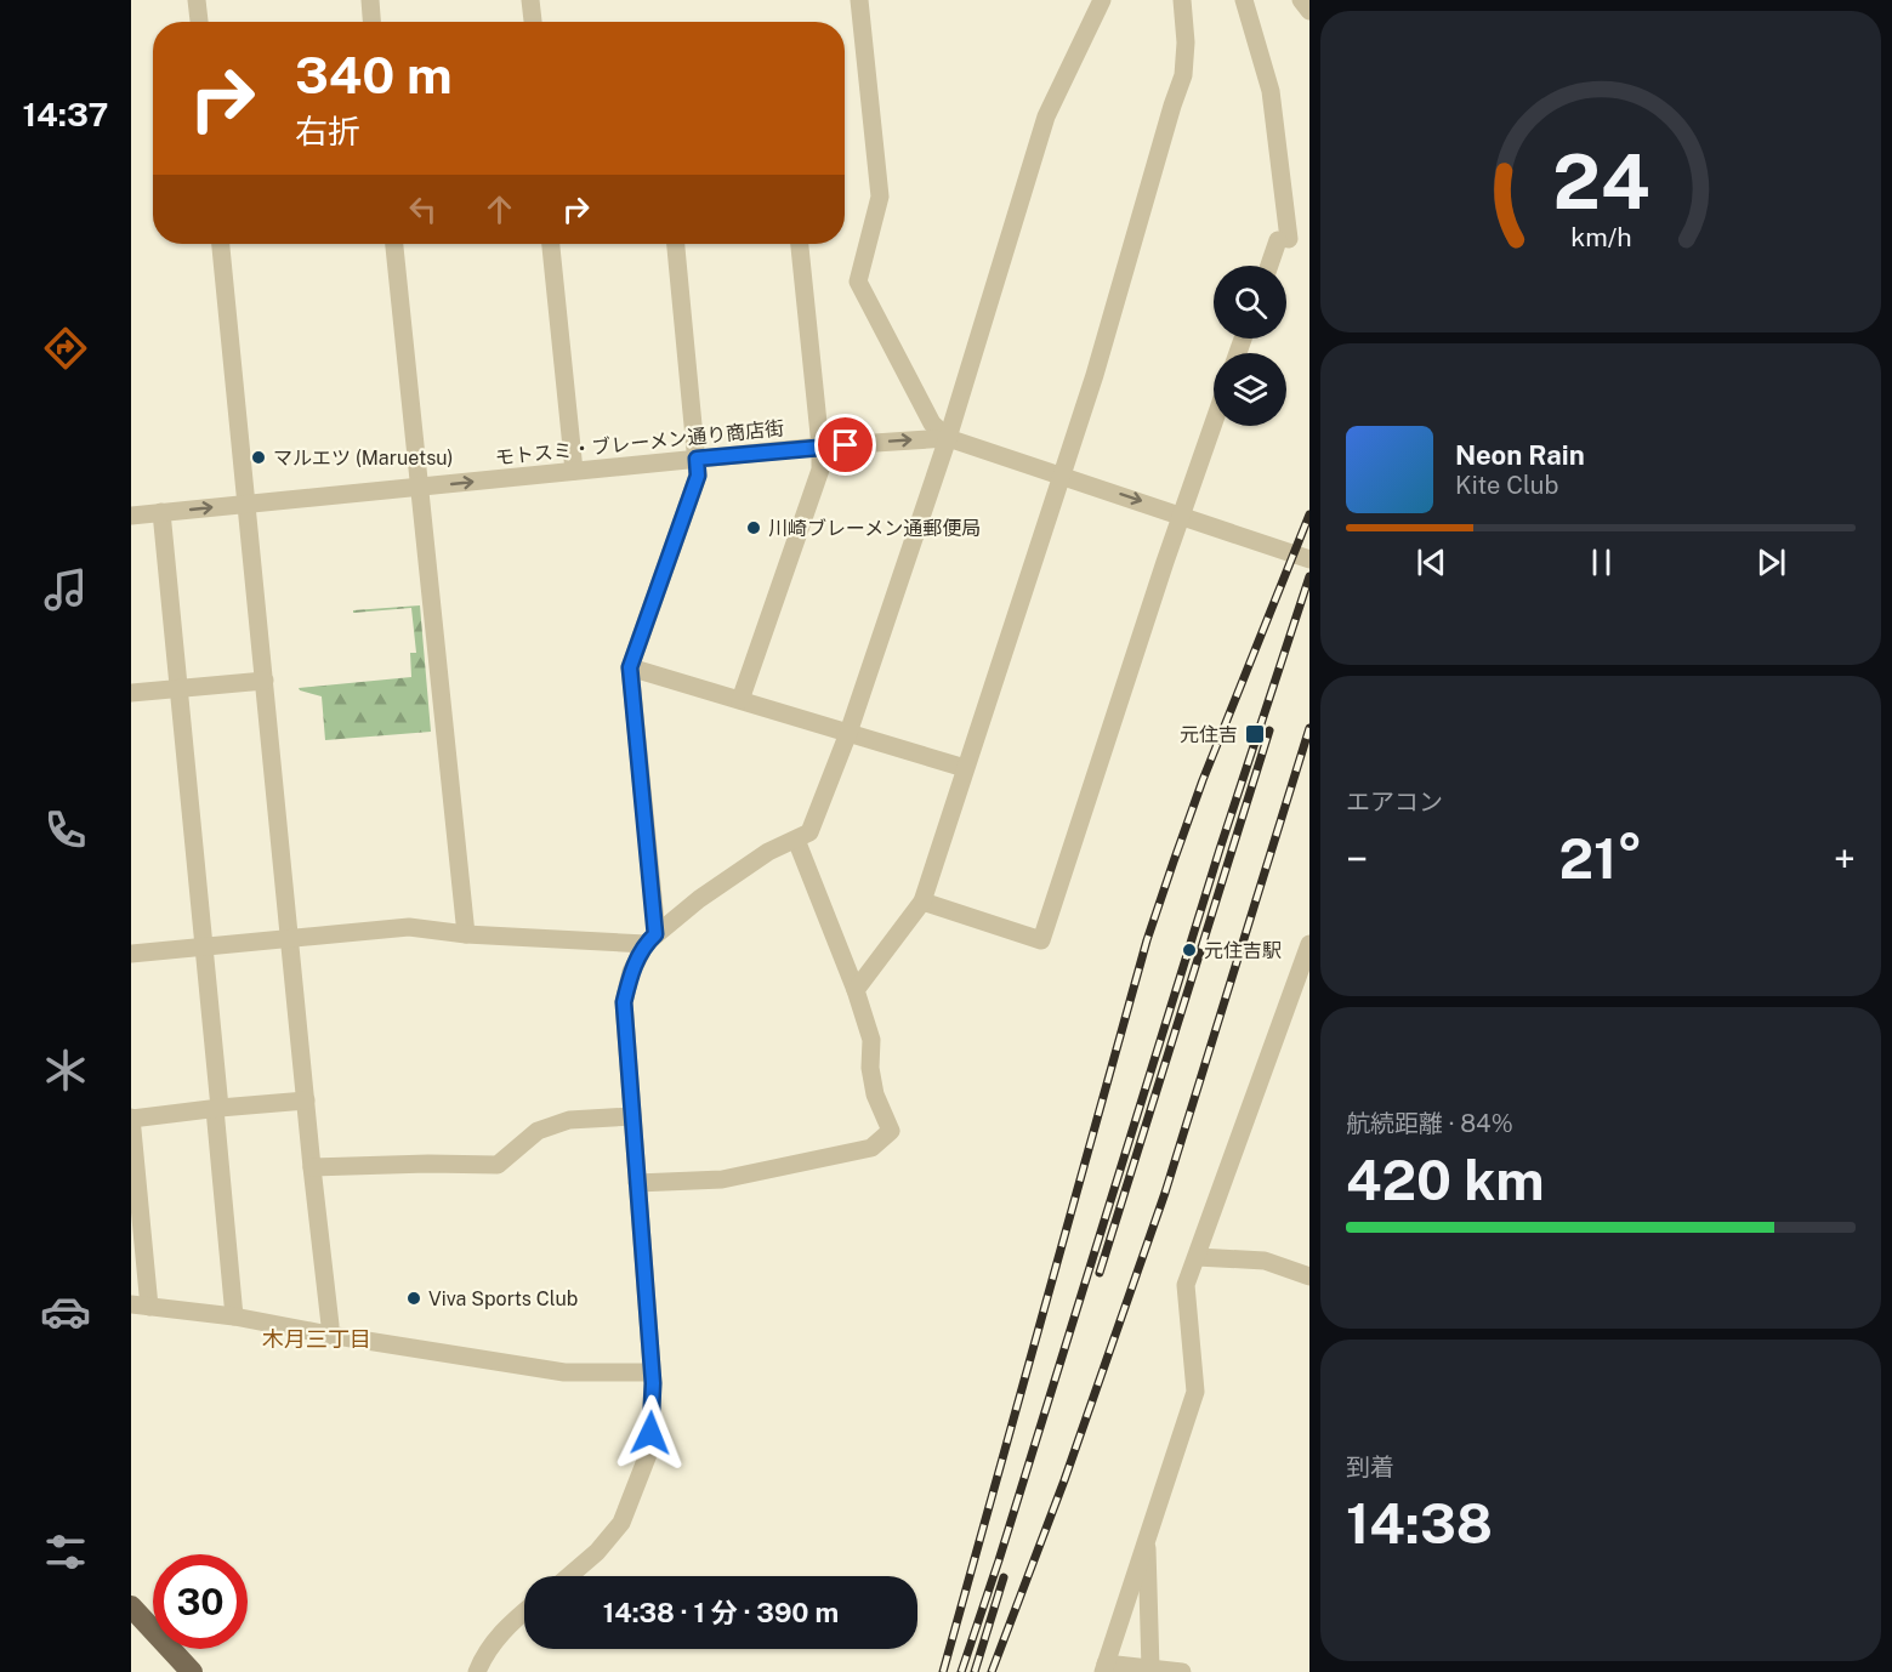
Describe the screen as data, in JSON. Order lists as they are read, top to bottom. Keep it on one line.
{"streets":{"street":["モトスミ・ブレーメン通り商店街"]},"one_way":["モトスミ・ブレーメン通り商店街"],"districts":["木月三丁目"],"places":{"other":["マルエツ (Maruetsu)","川崎ブレーメン通郵便局","元住吉駅","Viva Sports Club"],"transit":["元住吉"]},"page":{"tabs":"14:37","turn":["340 m","右折"],"song":["Neon Rain","Kite Club"],"tile":["エアコン",["航続距離 · 84%","420 km"],["到着","14:38"]],"heat":["−","21°","+"],"limit":"30","trip":"14:38 · 1 分 · 390 m","gauge":["24","km/h"]}}
